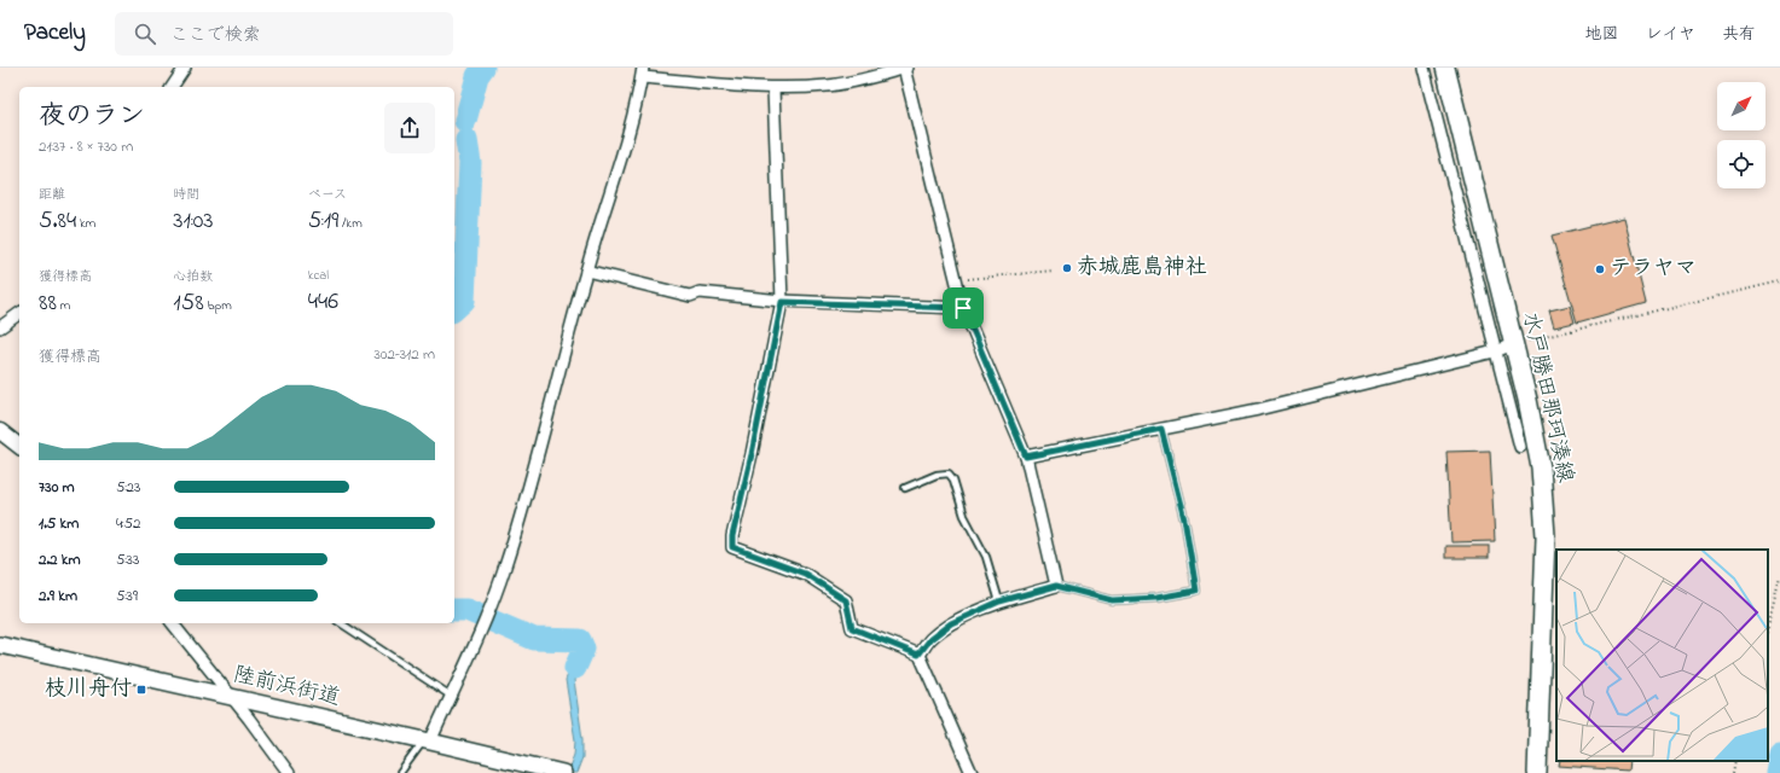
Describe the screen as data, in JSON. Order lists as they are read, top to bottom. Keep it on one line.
{"streets":{"main road":["水戸勝田那珂湊線","陸前浜街道"]},"places":{"other":["赤城鹿島神社","テラヤマ"],"transit":["枝川舟付"]},"north":"top right","page":{"header":"Pacely","search":"ここで検索","nav":["地図","レイヤ","共有"],"heading":["夜のラン","21:37 · 8 × 730 m"],"stats":[["距離","5.84 km"],["時間","31:03"],["ペース","5:19 /km"],["獲得標高","88 m"],["心拍数","158 bpm"],["kcal","446"]],"chart":["獲得標高","302–312 m"],"list":[{"name":"730 m","note":"5:23"},{"name":"1.5 km","note":"4:52"},{"name":"2.2 km","note":"5:33"},{"name":"2.9 km","note":"5:39"}]}}
